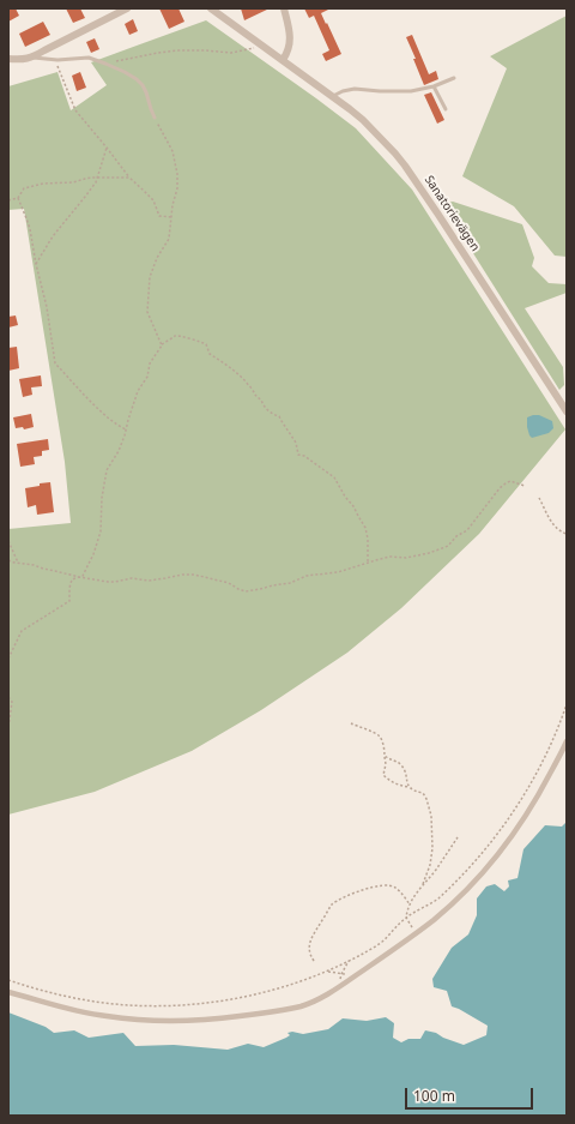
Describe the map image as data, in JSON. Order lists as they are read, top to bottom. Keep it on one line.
{"streets":{"street":["Sanatorievägen"]},"scale_bar":"100 m"}
